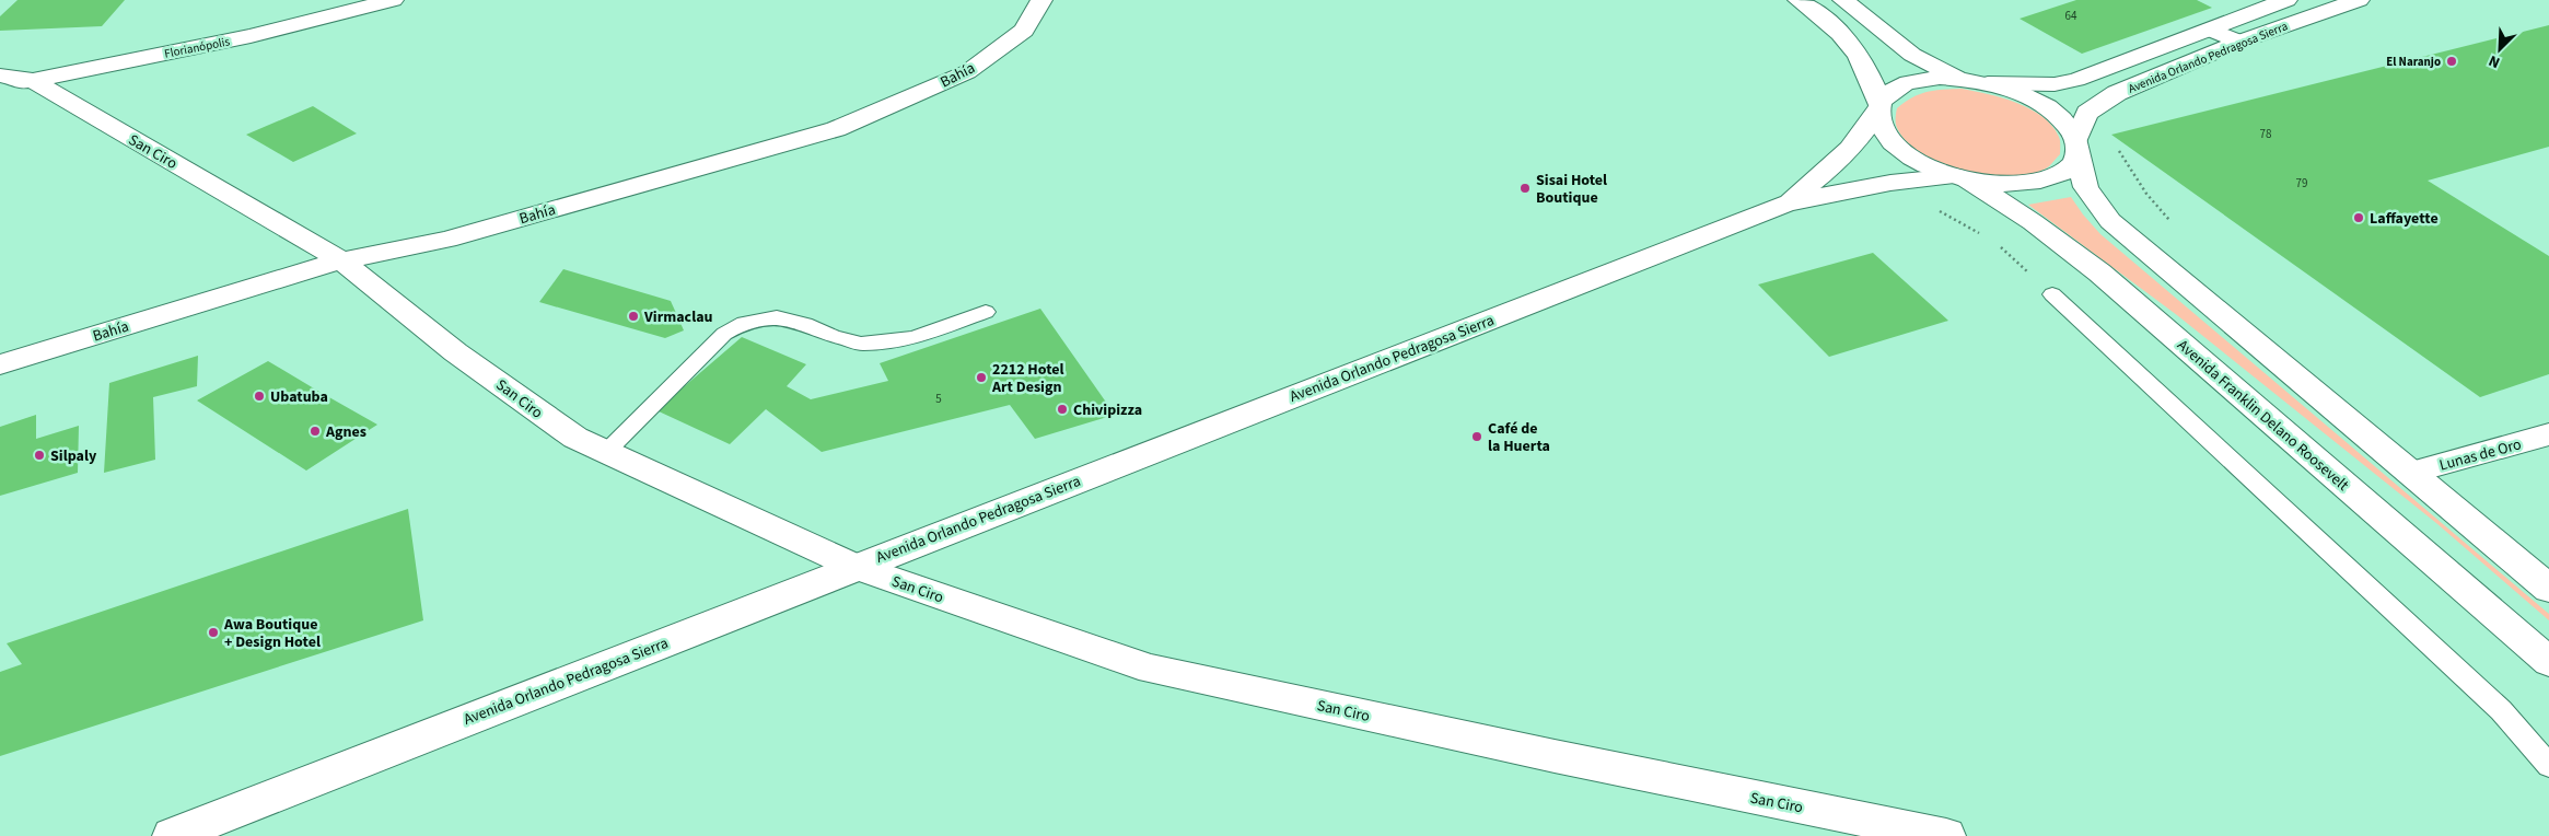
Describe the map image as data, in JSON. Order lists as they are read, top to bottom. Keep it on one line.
{"streets":{"street":["Florianópolis","Avenida Orlando Pedragosa Sierra","Bahía","San Ciro","Avenida Franklin Delano Roosevelt","Lunas de Oro"]},"crossings":[["Florianópolis","San Ciro"],["Avenida Orlando Pedragosa Sierra","San Ciro"],["Avenida Orlando Pedragosa Sierra","Avenida Franklin Delano Roosevelt"],["Bahía","San Ciro"]],"places":["El Naranjo","Sisai Hotel Boutique","Laffayette","Virmaclau","2212 Hotel Art Design","Ubatuba","Chivipizza","Agnes","Café de la Huerta","Silpaly","Awa Boutique + Design Hotel"],"house_numbers":["64","78","79","5"],"north":"bottom left"}
